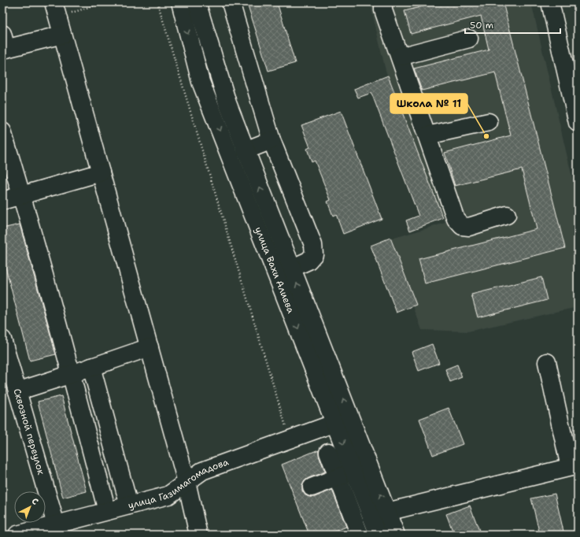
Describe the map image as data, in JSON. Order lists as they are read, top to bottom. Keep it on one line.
{"streets":{"street":["улица Вахи Алиева","Сквозной переулок","улица Газимагомадова"]},"crossings":[["улица Вахи Алиева","улица Газимагомадова"],["Сквозной переулок","улица Газимагомадова"]],"places":["Школа № 11"],"scale_bar":"50 m","north":"top right"}
